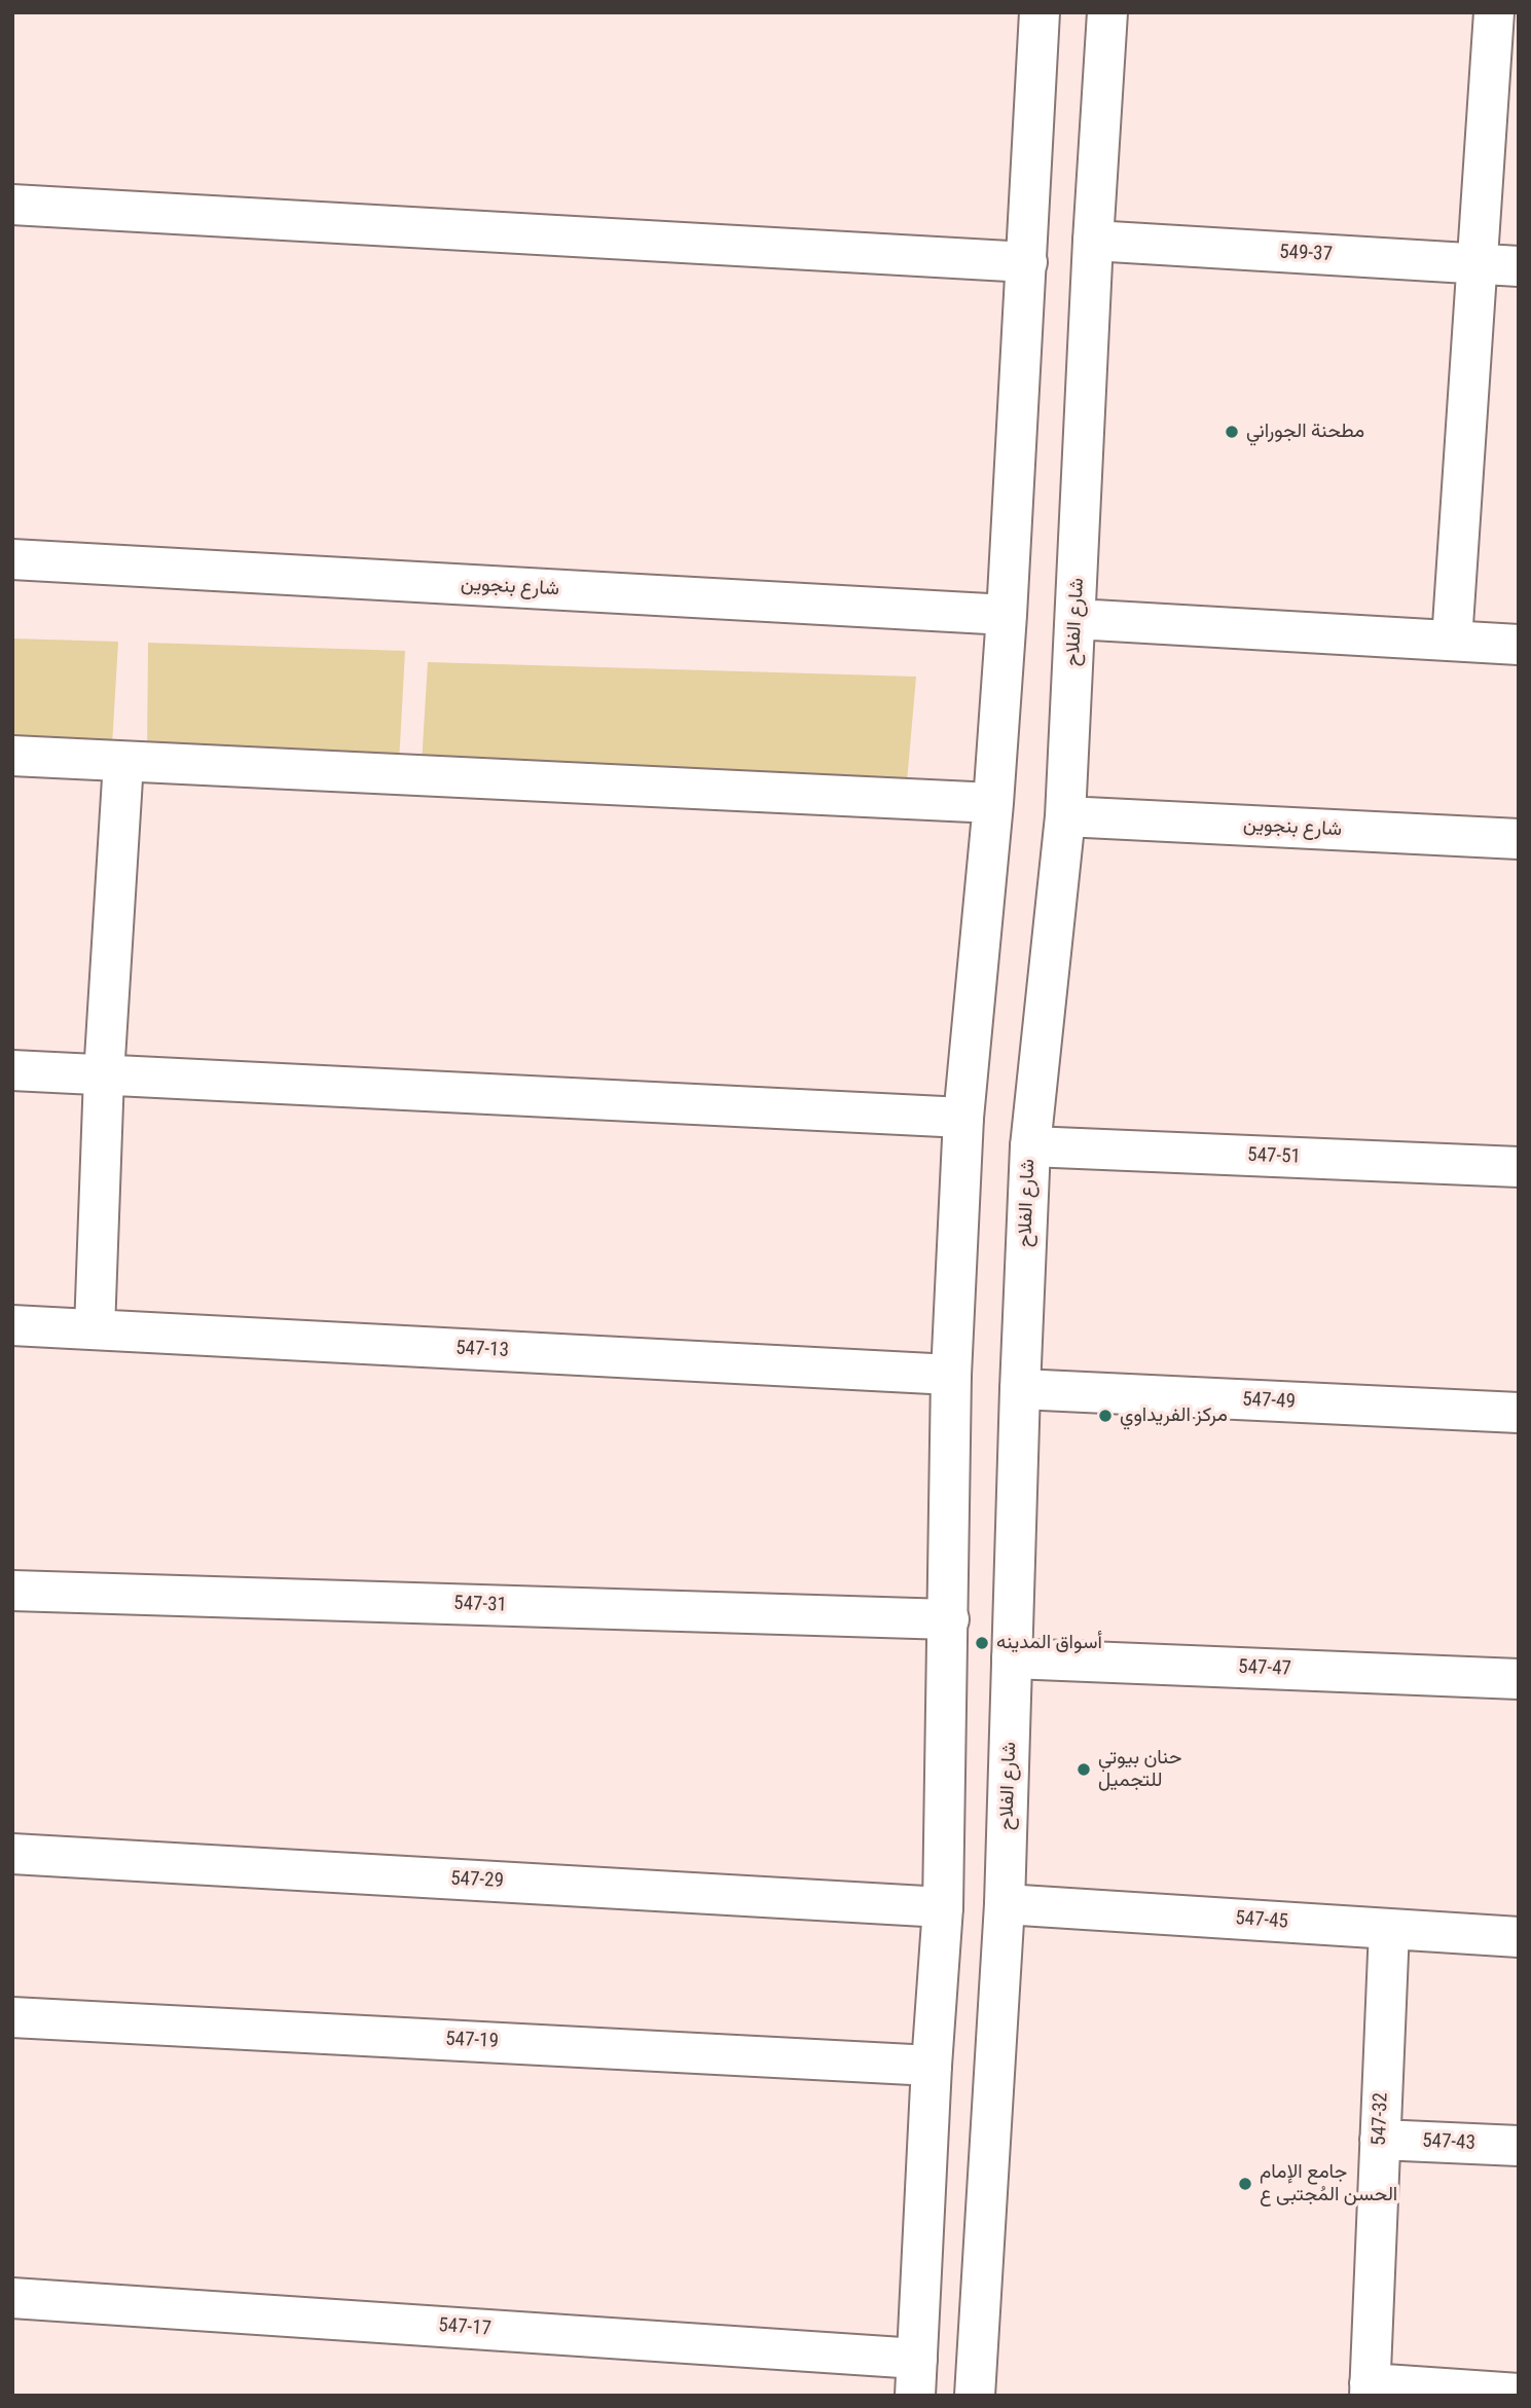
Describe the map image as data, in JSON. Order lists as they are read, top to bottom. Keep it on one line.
{"streets":{"street":["549-37","شارع بنجوين","شارع الفلاح","547-51","547-13","547-49","547-31","547-47","547-29","547-45","547-19","547-32","547-43","547-17"]},"crossings":[["549-37","شارع الفلاح"],["شارع بنجوين","شارع الفلاح"],["شارع الفلاح","547-51"],["شارع الفلاح","547-49"],["شارع الفلاح","547-47"],["شارع الفلاح","547-45"],["547-45","547-32"],["547-32","547-43"]],"places":["مطحنة الجوراني","مركز الفريداوي","أسواق المدينه","حنان بيوتي للتجميل","جامع الإمام الحسن المُجتبى ع"]}
